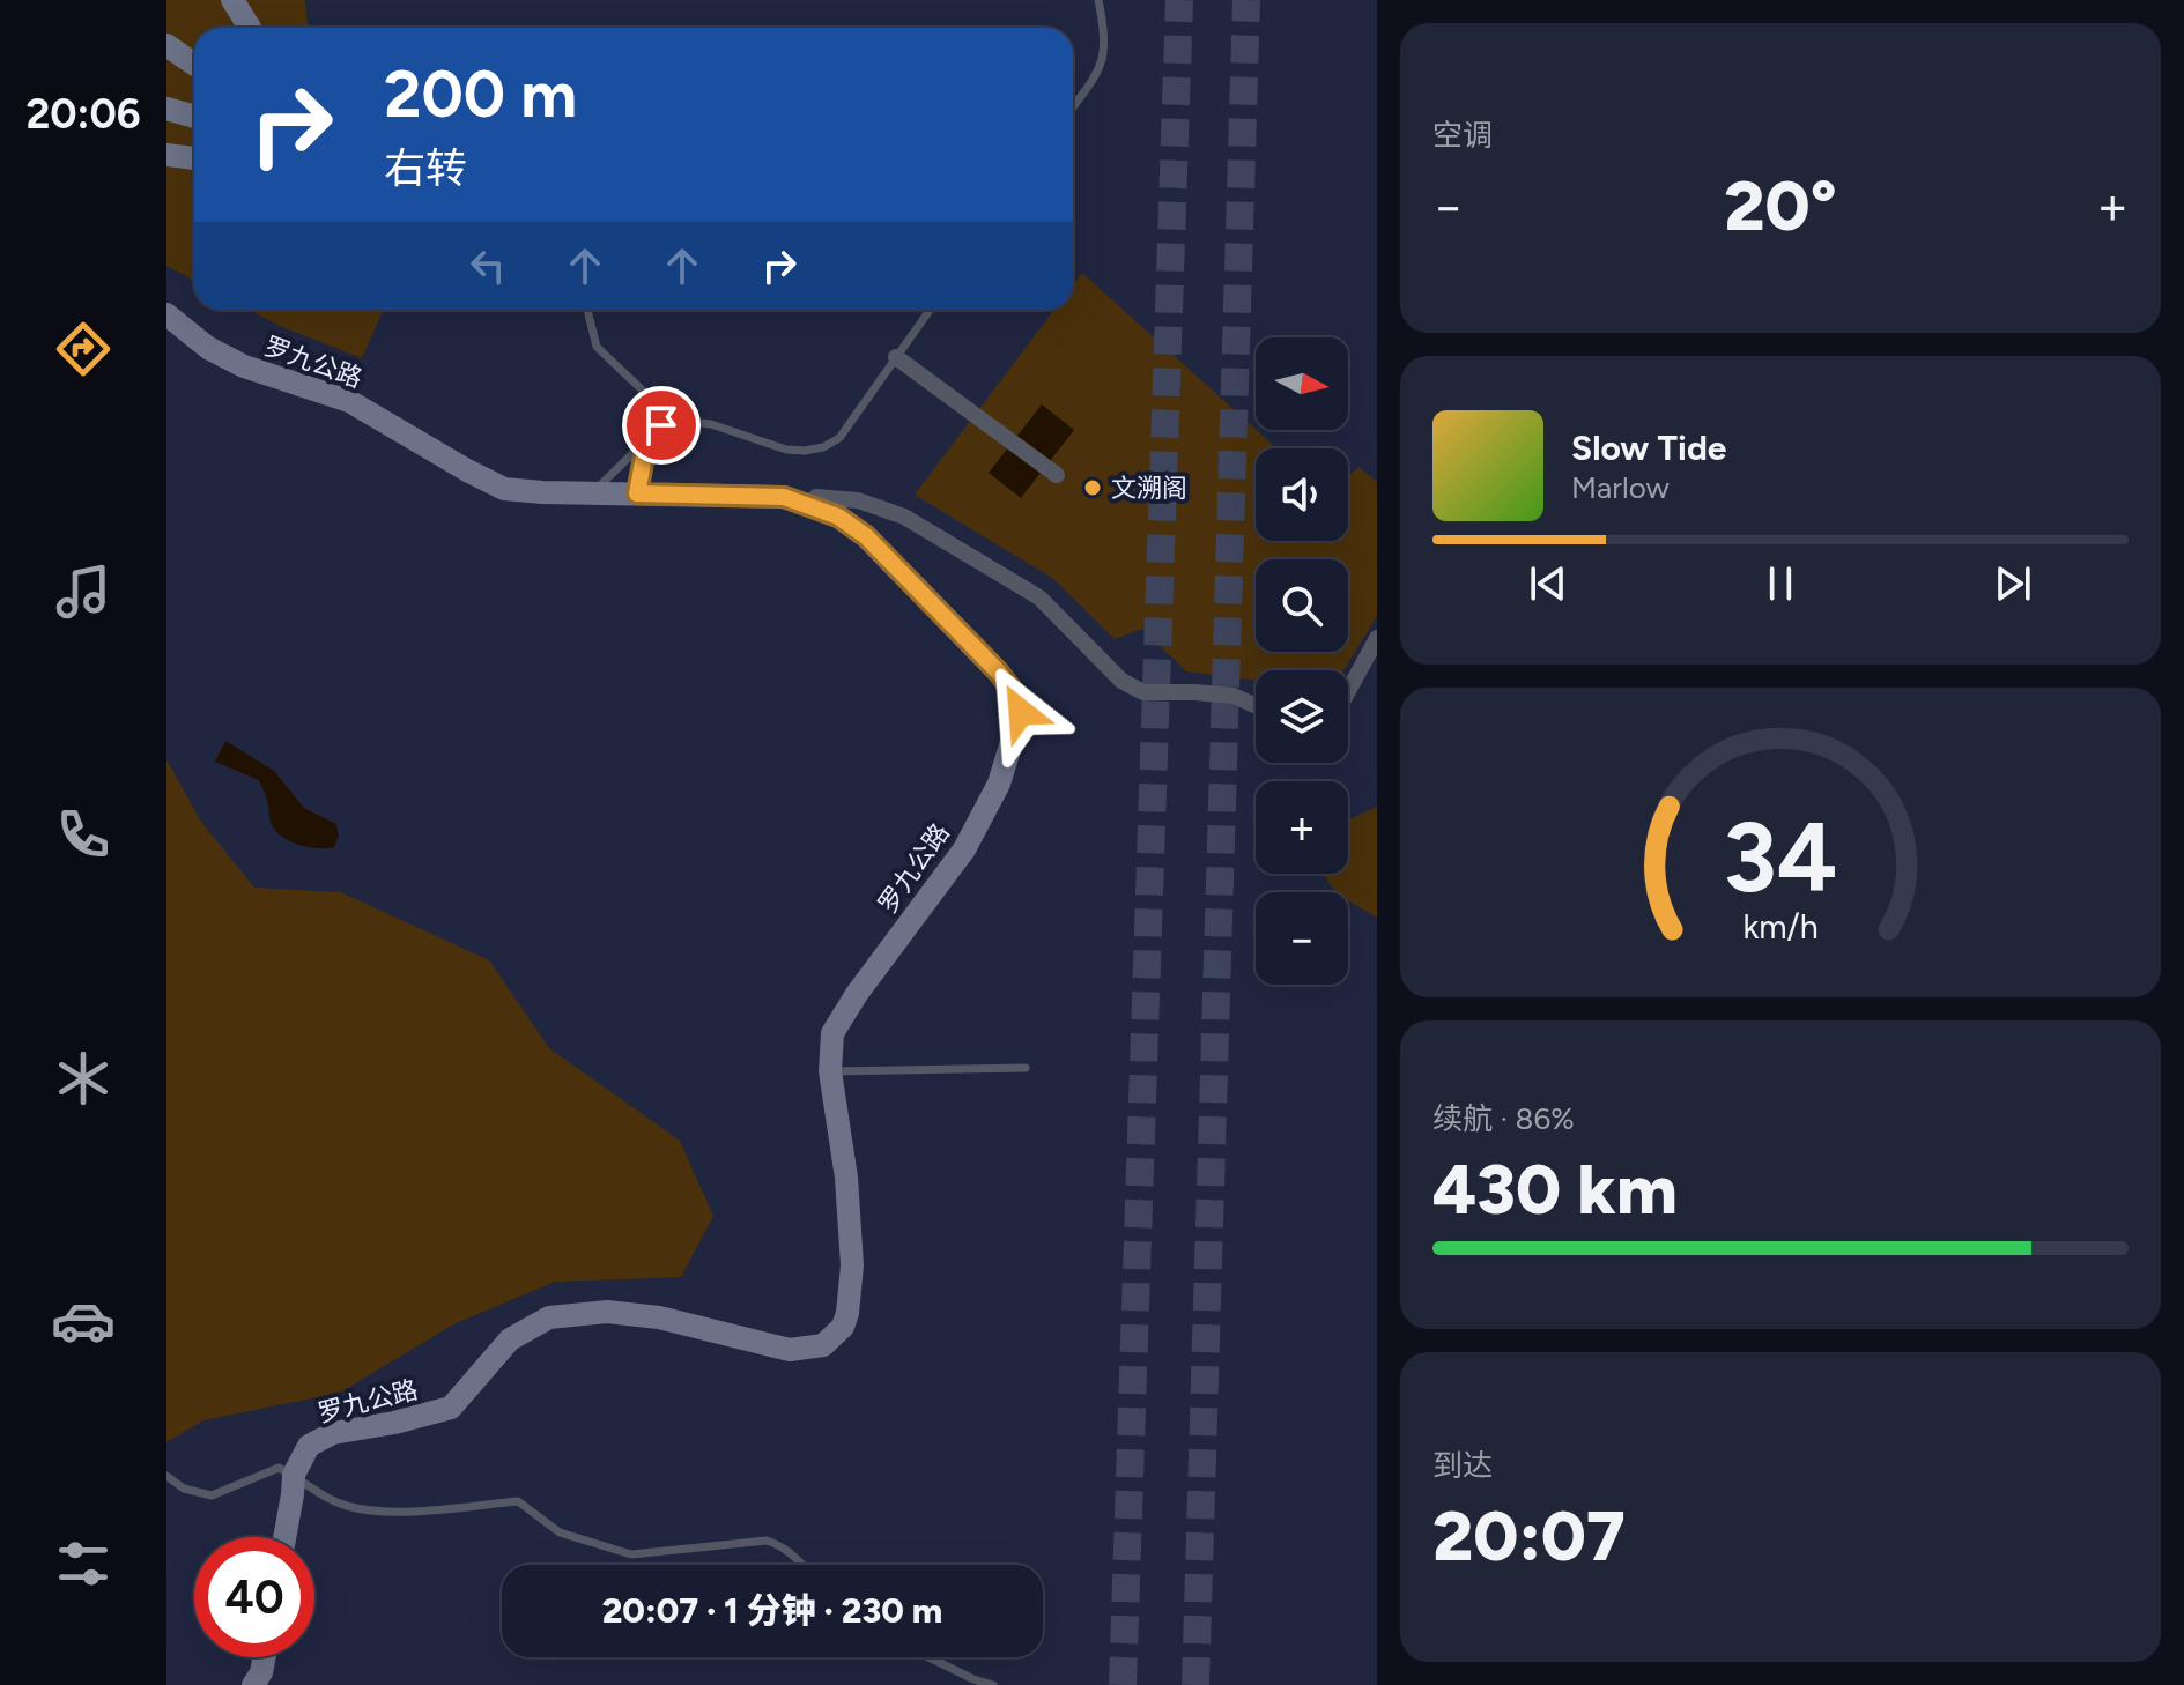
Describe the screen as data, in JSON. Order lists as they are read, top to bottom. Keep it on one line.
{"streets":{"street":["罗九公路"]},"places":["文溯阁"],"north":"right","page":{"tabs":"20:06","tile":["空调",["续航 · 86%","430 km"],["到达","20:07"]],"turn":["200 m","右转"],"heat":["−","20°","+"],"map_buttons":["+","−"],"song":["Slow Tide","Marlow"],"limit":"40","trip":"20:07 · 1 分钟 · 230 m","gauge":["34","km/h"]}}
